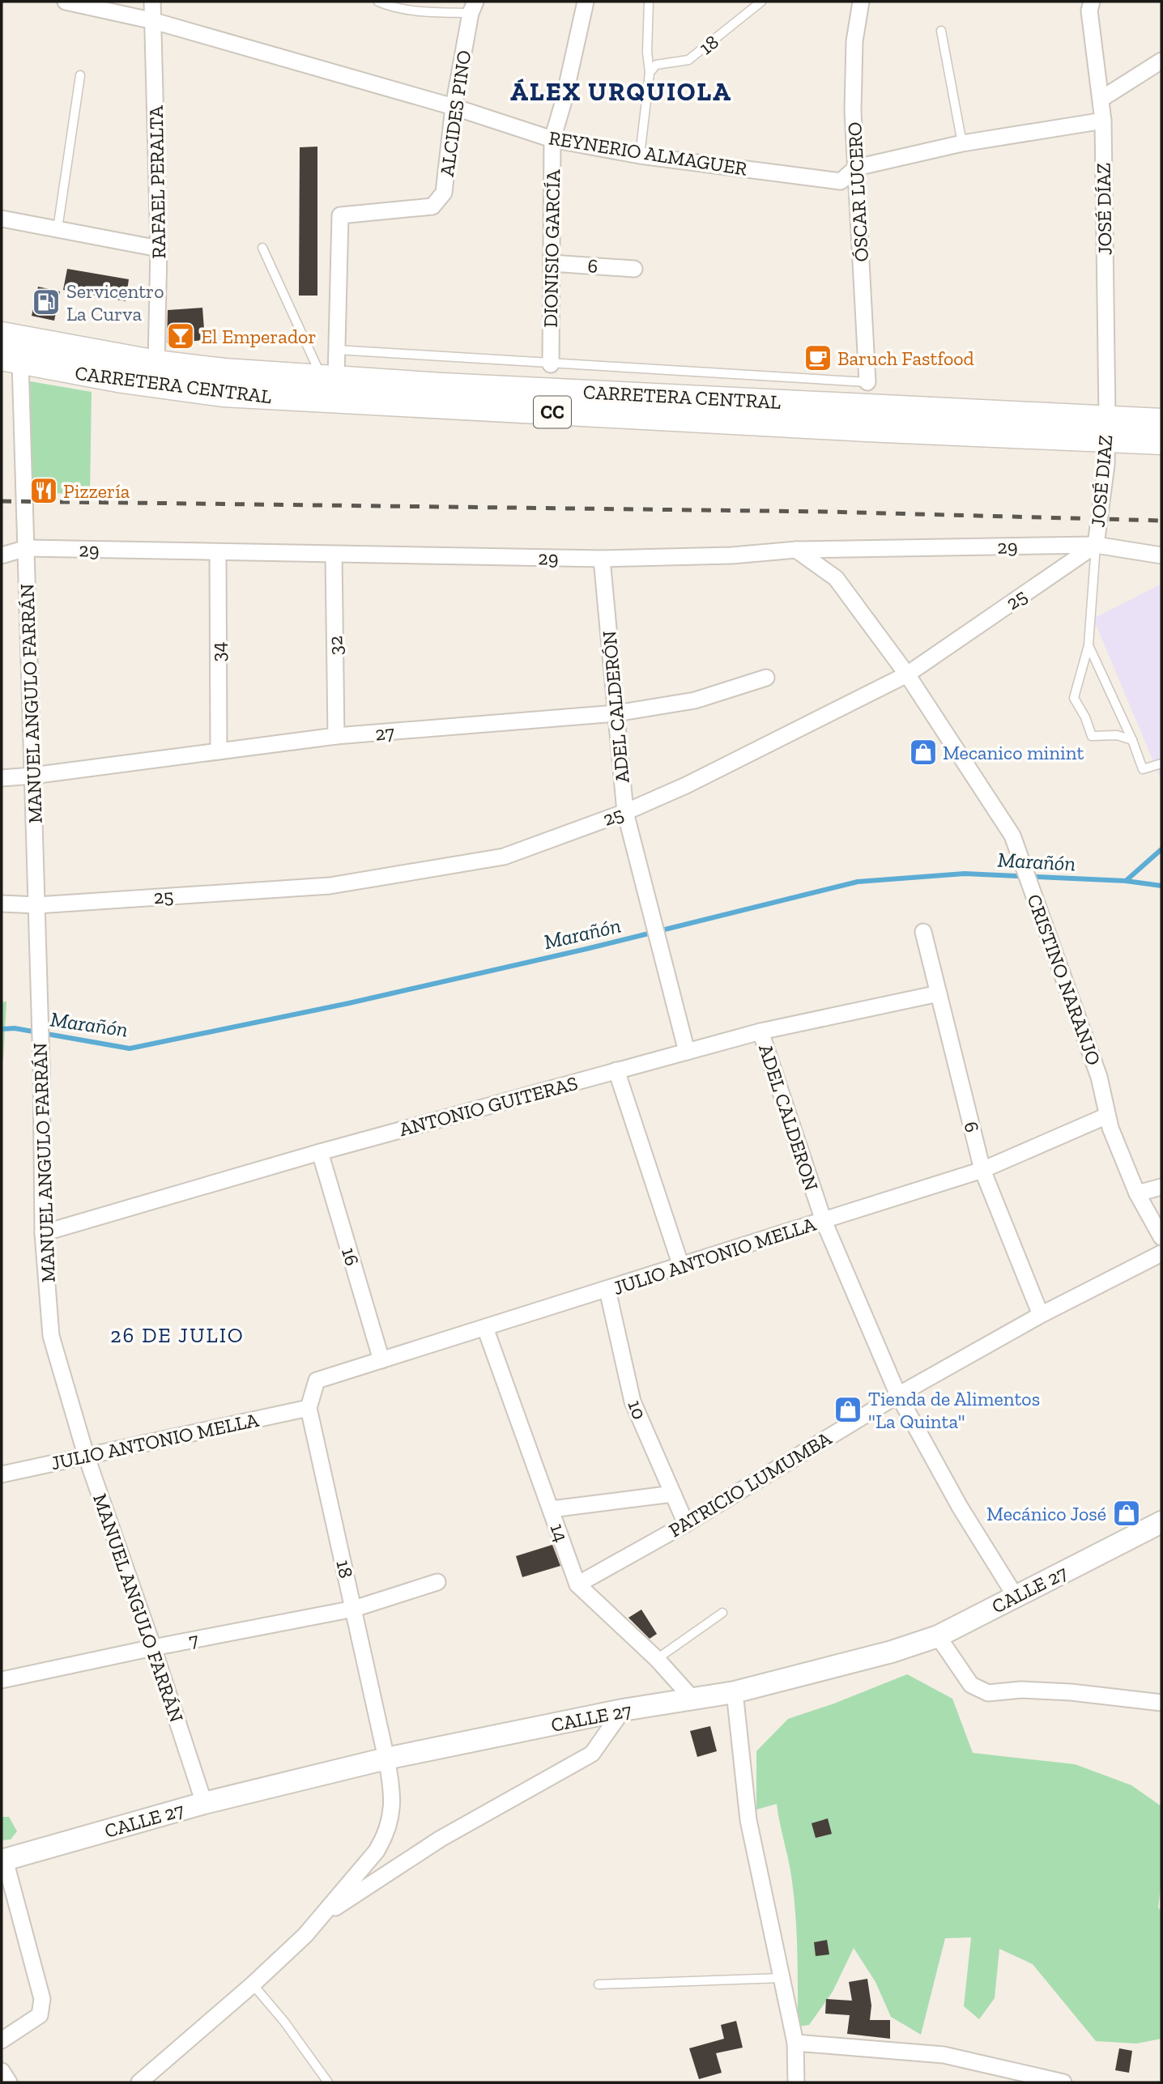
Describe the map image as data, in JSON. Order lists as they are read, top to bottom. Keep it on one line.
{"streets":{"main road":["CARRETERA CENTRAL","CC","CALLE 27"],"street":["18","ALCIDES PINO","REYNERIO ALMAGUER","RAFAEL PERALTA","ÓSCAR LUCERO","JOSÉ DÍAZ","DIONISIO GARCÍA","6","JOSÉ DIAZ","29","25","32","34","MANUEL ANGULO FARRÁN","ADEL CALDERÓN","27","CRISTINO NARANJO","ANTONIO GUITERAS","ADEL CALDERON","JULIO ANTONIO MELLA","16","10","PATRICIO LUMUMBA","14","7"]},"crossings":[["18","JULIO ANTONIO MELLA"],["18","CALLE 27"],["18","7"],["ALCIDES PINO","REYNERIO ALMAGUER"],["ALCIDES PINO","CARRETERA CENTRAL"],["REYNERIO ALMAGUER","RAFAEL PERALTA"],["REYNERIO ALMAGUER","ÓSCAR LUCERO"],["REYNERIO ALMAGUER","JOSÉ DÍAZ"],["REYNERIO ALMAGUER","DIONISIO GARCÍA"],["RAFAEL PERALTA","CARRETERA CENTRAL"],["JOSÉ DÍAZ","CARRETERA CENTRAL"],["JOSÉ DÍAZ","JOSÉ DIAZ"],["DIONISIO GARCÍA","6"],["6","ANTONIO GUITERAS"],["6","JULIO ANTONIO MELLA"],["6","PATRICIO LUMUMBA"],["CARRETERA CENTRAL","JOSÉ DIAZ"],["CARRETERA CENTRAL","MANUEL ANGULO FARRÁN"],["JOSÉ DIAZ","29"],["JOSÉ DIAZ","25"],["29","25"],["29","32"],["29","34"],["29","MANUEL ANGULO FARRÁN"],["29","ADEL CALDERÓN"],["29","CRISTINO NARANJO"],["25","MANUEL ANGULO FARRÁN"],["25","ADEL CALDERÓN"],["25","CRISTINO NARANJO"],["32","27"],["34","27"],["MANUEL ANGULO FARRÁN","27"],["MANUEL ANGULO FARRÁN","ANTONIO GUITERAS"],["MANUEL ANGULO FARRÁN","JULIO ANTONIO MELLA"],["MANUEL ANGULO FARRÁN","CALLE 27"],["MANUEL ANGULO FARRÁN","7"],["ADEL CALDERÓN","27"],["ADEL CALDERÓN","ANTONIO GUITERAS"],["CRISTINO NARANJO","JULIO ANTONIO MELLA"],["ANTONIO GUITERAS","ADEL CALDERON"],["ANTONIO GUITERAS","16"],["ADEL CALDERON","JULIO ANTONIO MELLA"],["ADEL CALDERON","PATRICIO LUMUMBA"],["ADEL CALDERON","CALLE 27"],["JULIO ANTONIO MELLA","16"],["JULIO ANTONIO MELLA","10"],["JULIO ANTONIO MELLA","14"],["10","PATRICIO LUMUMBA"],["PATRICIO LUMUMBA","14"],["14","CALLE 27"]],"districts":["ÁLEX URQUIOLA","26 DE JULIO"],"water":["Marañón"],"places":{"fuel station":["Servicentro La Curva"],"bar":["El Emperador"],"cafe":["Baruch Fastfood"],"restaurant":["Pizzería"],"shop":["Mecanico minint","Tienda de Alimentos \"La Quinta\"","Mecánico José"]}}
